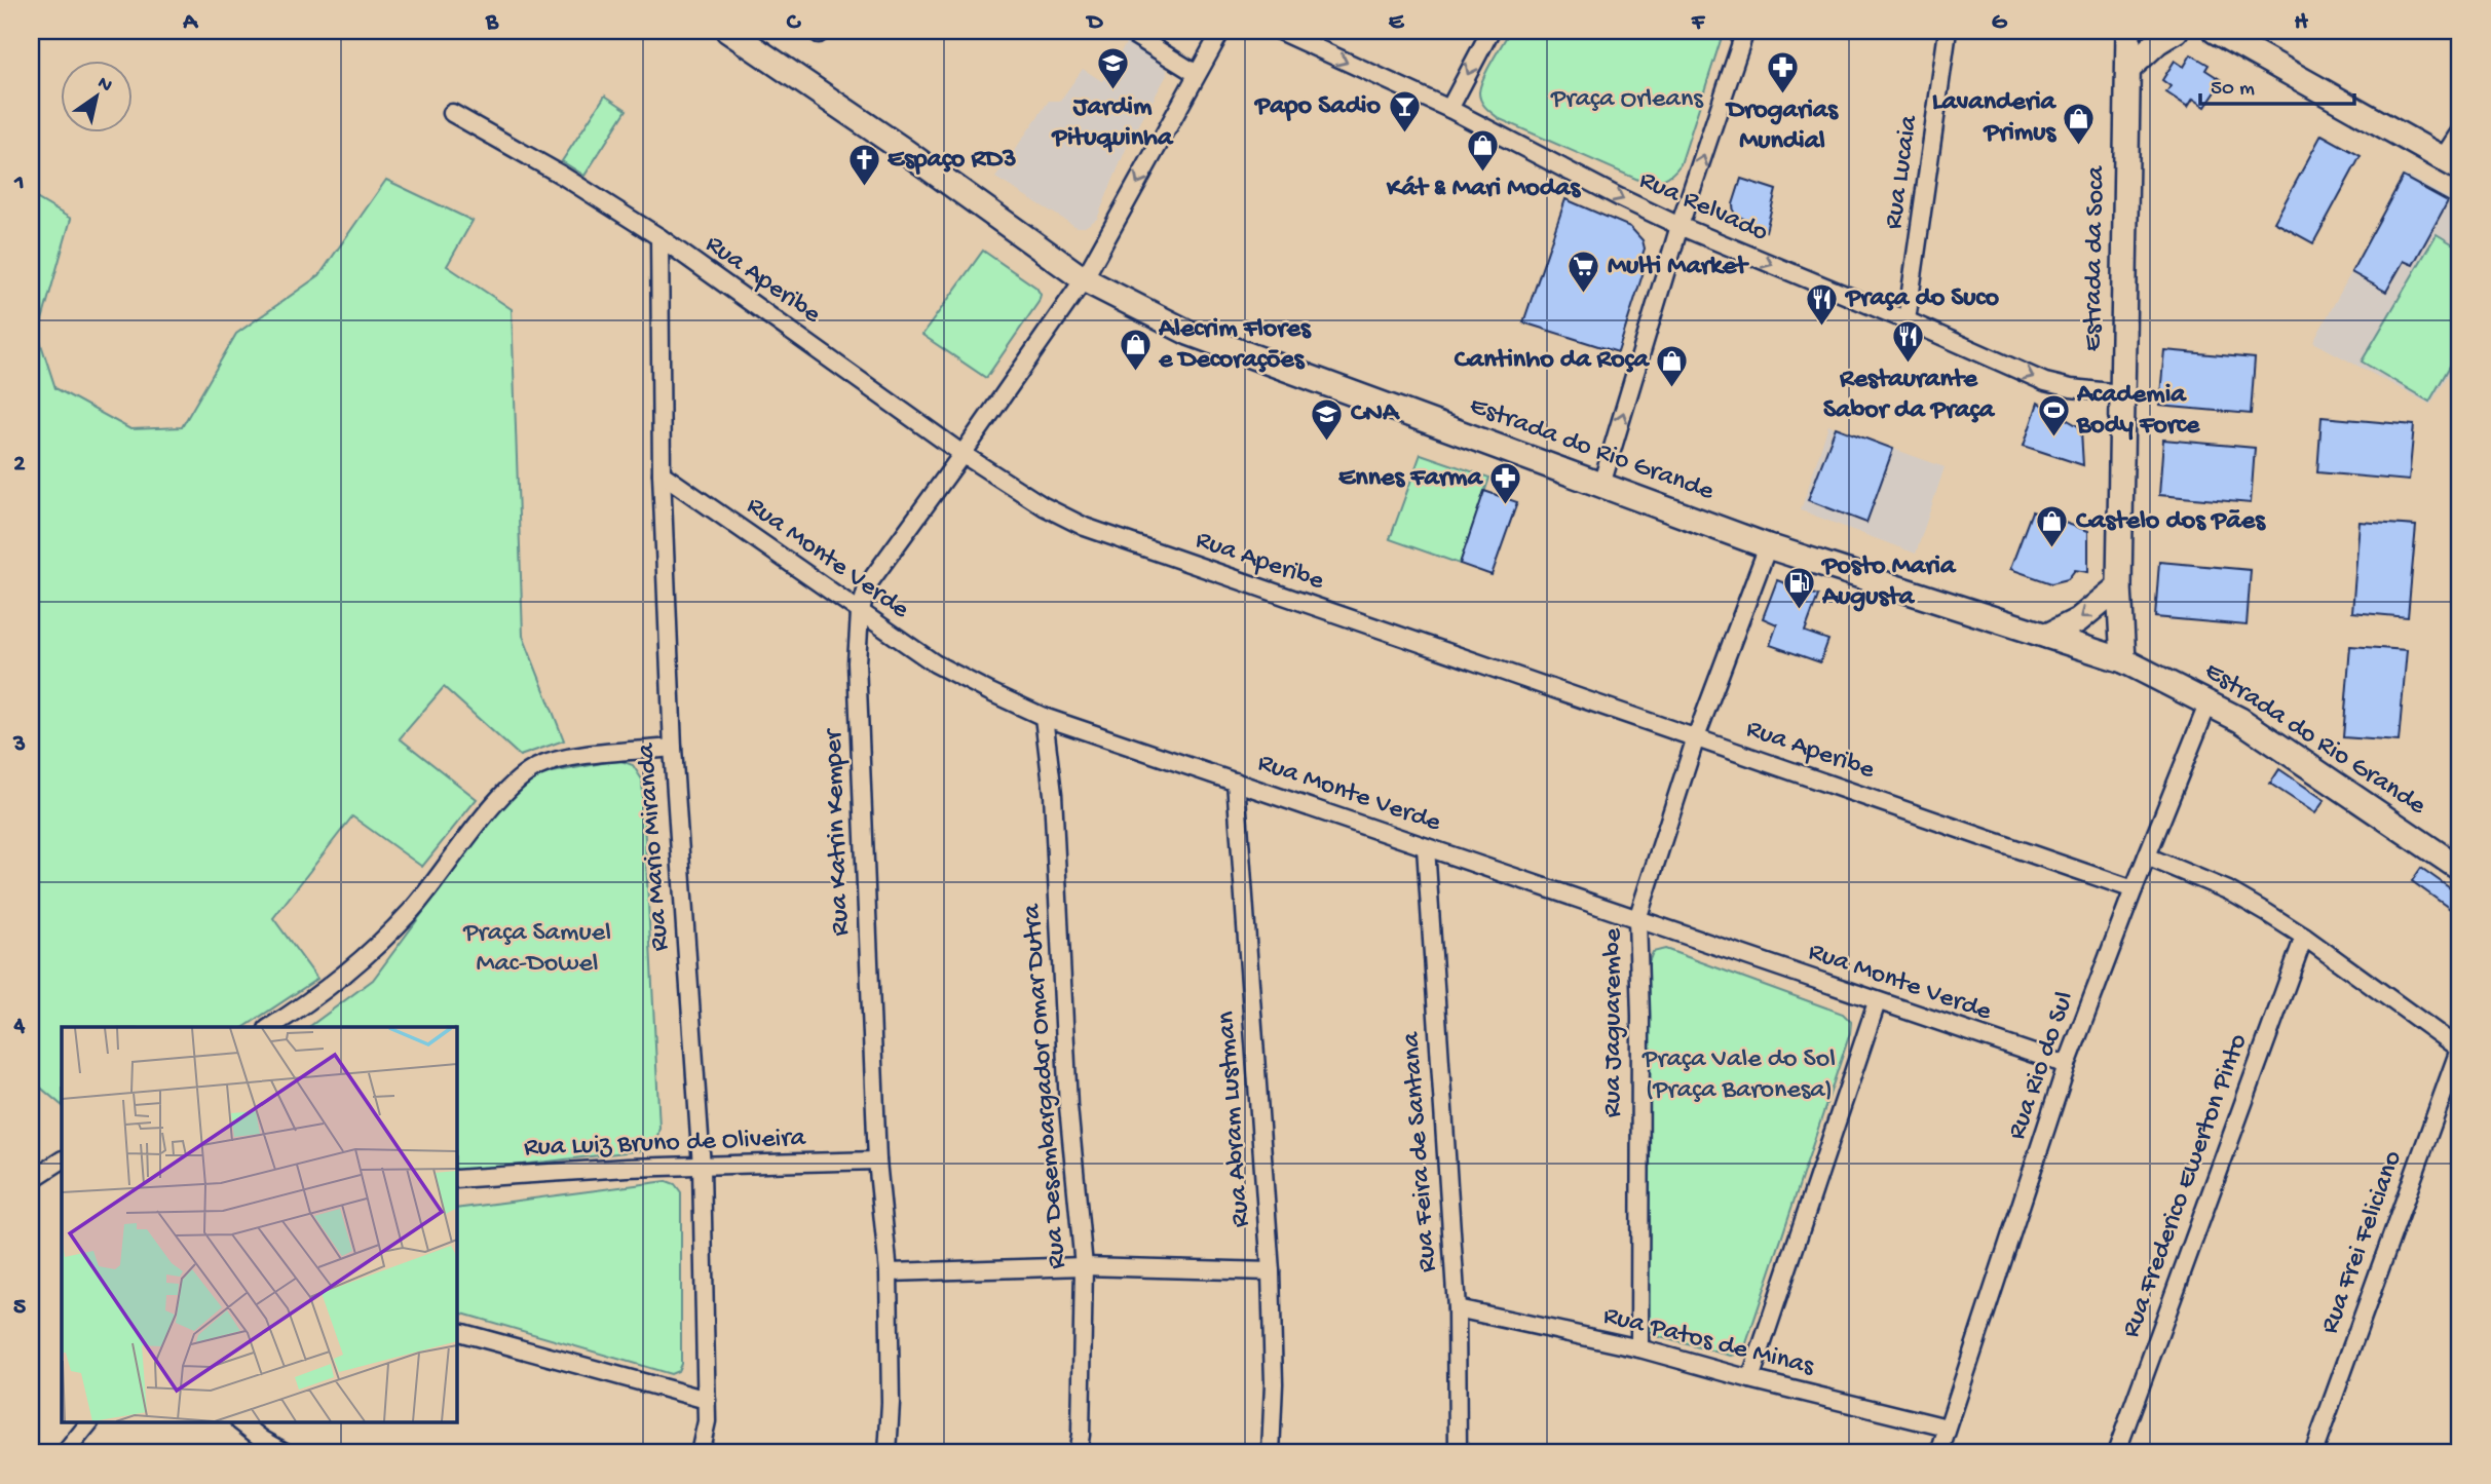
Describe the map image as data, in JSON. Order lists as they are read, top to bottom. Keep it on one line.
{"streets":{"main road":["Estrada da Soca","Estrada do Rio Grande"],"street":["Rua Lucaia","Rua Relvado","Rua Aperibe","Rua Monte Verde","Rua Katrin Kemper","Rua Mario Miranda","Rua Jaguarembe","Rua Rio do Sul","Rua Desembargador Omar Dutra","Rua Abram Lustman","Rua Luiz Bruno de Oliveira","Rua Feira de Santana","Rua Frederico Ewerton Pinto","Rua Frei Feliciano","Rua Patos de Minas"]},"crossings":[["Rua Lucaia","Rua Relvado"],["Rua Relvado","Estrada da Soca"],["Estrada da Soca","Estrada do Rio Grande"],["Rua Aperibe","Rua Katrin Kemper"],["Rua Aperibe","Rua Mario Miranda"],["Rua Aperibe","Rua Jaguarembe"],["Rua Aperibe","Rua Rio do Sul"],["Estrada do Rio Grande","Rua Katrin Kemper"],["Estrada do Rio Grande","Rua Jaguarembe"],["Estrada do Rio Grande","Rua Rio do Sul"],["Rua Monte Verde","Rua Katrin Kemper"],["Rua Monte Verde","Rua Mario Miranda"],["Rua Monte Verde","Rua Jaguarembe"],["Rua Monte Verde","Rua Rio do Sul"],["Rua Monte Verde","Rua Desembargador Omar Dutra"],["Rua Monte Verde","Rua Abram Lustman"],["Rua Monte Verde","Rua Feira de Santana"],["Rua Katrin Kemper","Rua Luiz Bruno de Oliveira"],["Rua Mario Miranda","Rua Luiz Bruno de Oliveira"],["Rua Jaguarembe","Rua Patos de Minas"],["Rua Rio do Sul","Rua Patos de Minas"],["Rua Feira de Santana","Rua Patos de Minas"]],"one_way":["Rua Relvado"],"parks":["Praça Orleans","Praça Samuel Mac-Dowel","Praça Vale do Sol (Praça Baronesa)"],"places":{"school or university":["Jardim Pituquinha","CNA"],"pharmacy":["Drogarias Mundial","Ennes Farma"],"bar":["Papo Sadio"],"shop":["Lavanderia Primus","Kát & Mari Modas","Alecrim Flores e Decorações","Cantinho da Roça","Castelo dos Pães"],"church":["Espaço RD3"],"supermarket":["Multi Market"],"restaurant":["Praça do Suco","Restaurante Sabor da Praça"],"sports":["Academia Body Force"],"fuel station":["Posto Maria Augusta"]},"scale_bar":"50 m","north":"top right","grid":{"columns":["A","B","C","D","E","F","G","H"],"rows":["1","2","3","4","5"]}}
